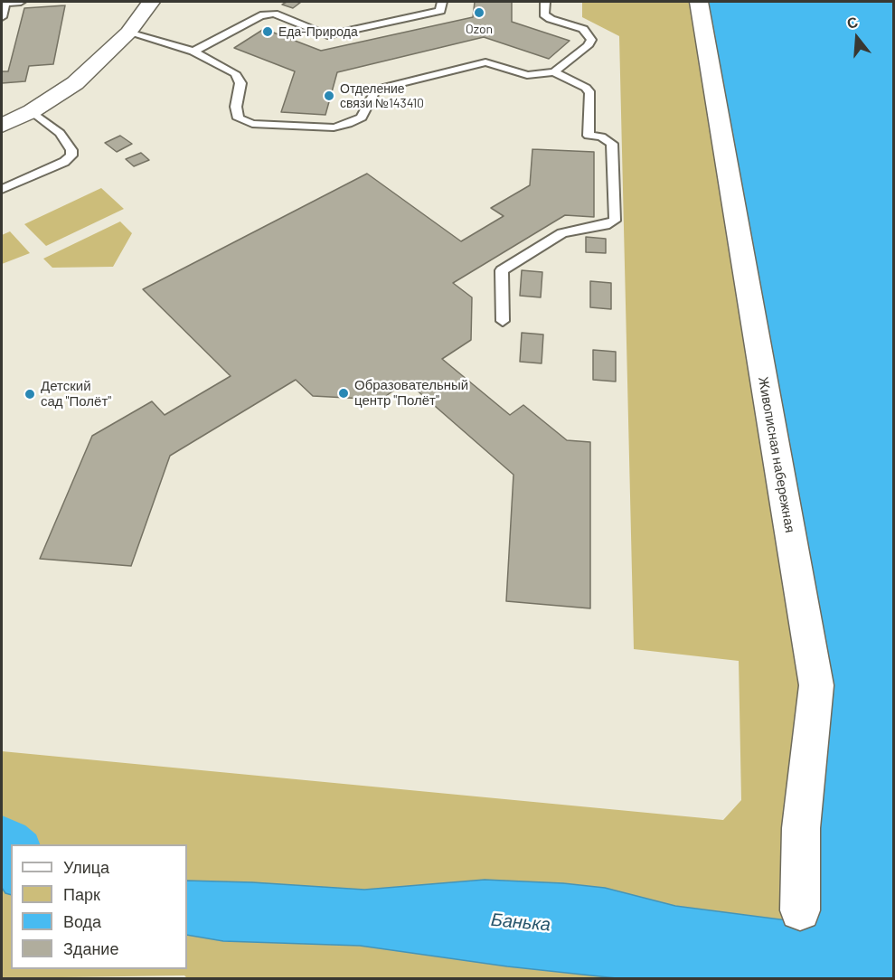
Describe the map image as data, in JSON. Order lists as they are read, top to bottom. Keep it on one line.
{"streets":{"street":["Живописная набережная"]},"water":["Банька"],"places":["Ozon","Еда-Природа","Отделение связи №143410","Образовательный центр \"Полёт\"","Детский сад \"Полёт\""],"legend":["Улица","Парк","Вода","Здание"],"north":"top"}
